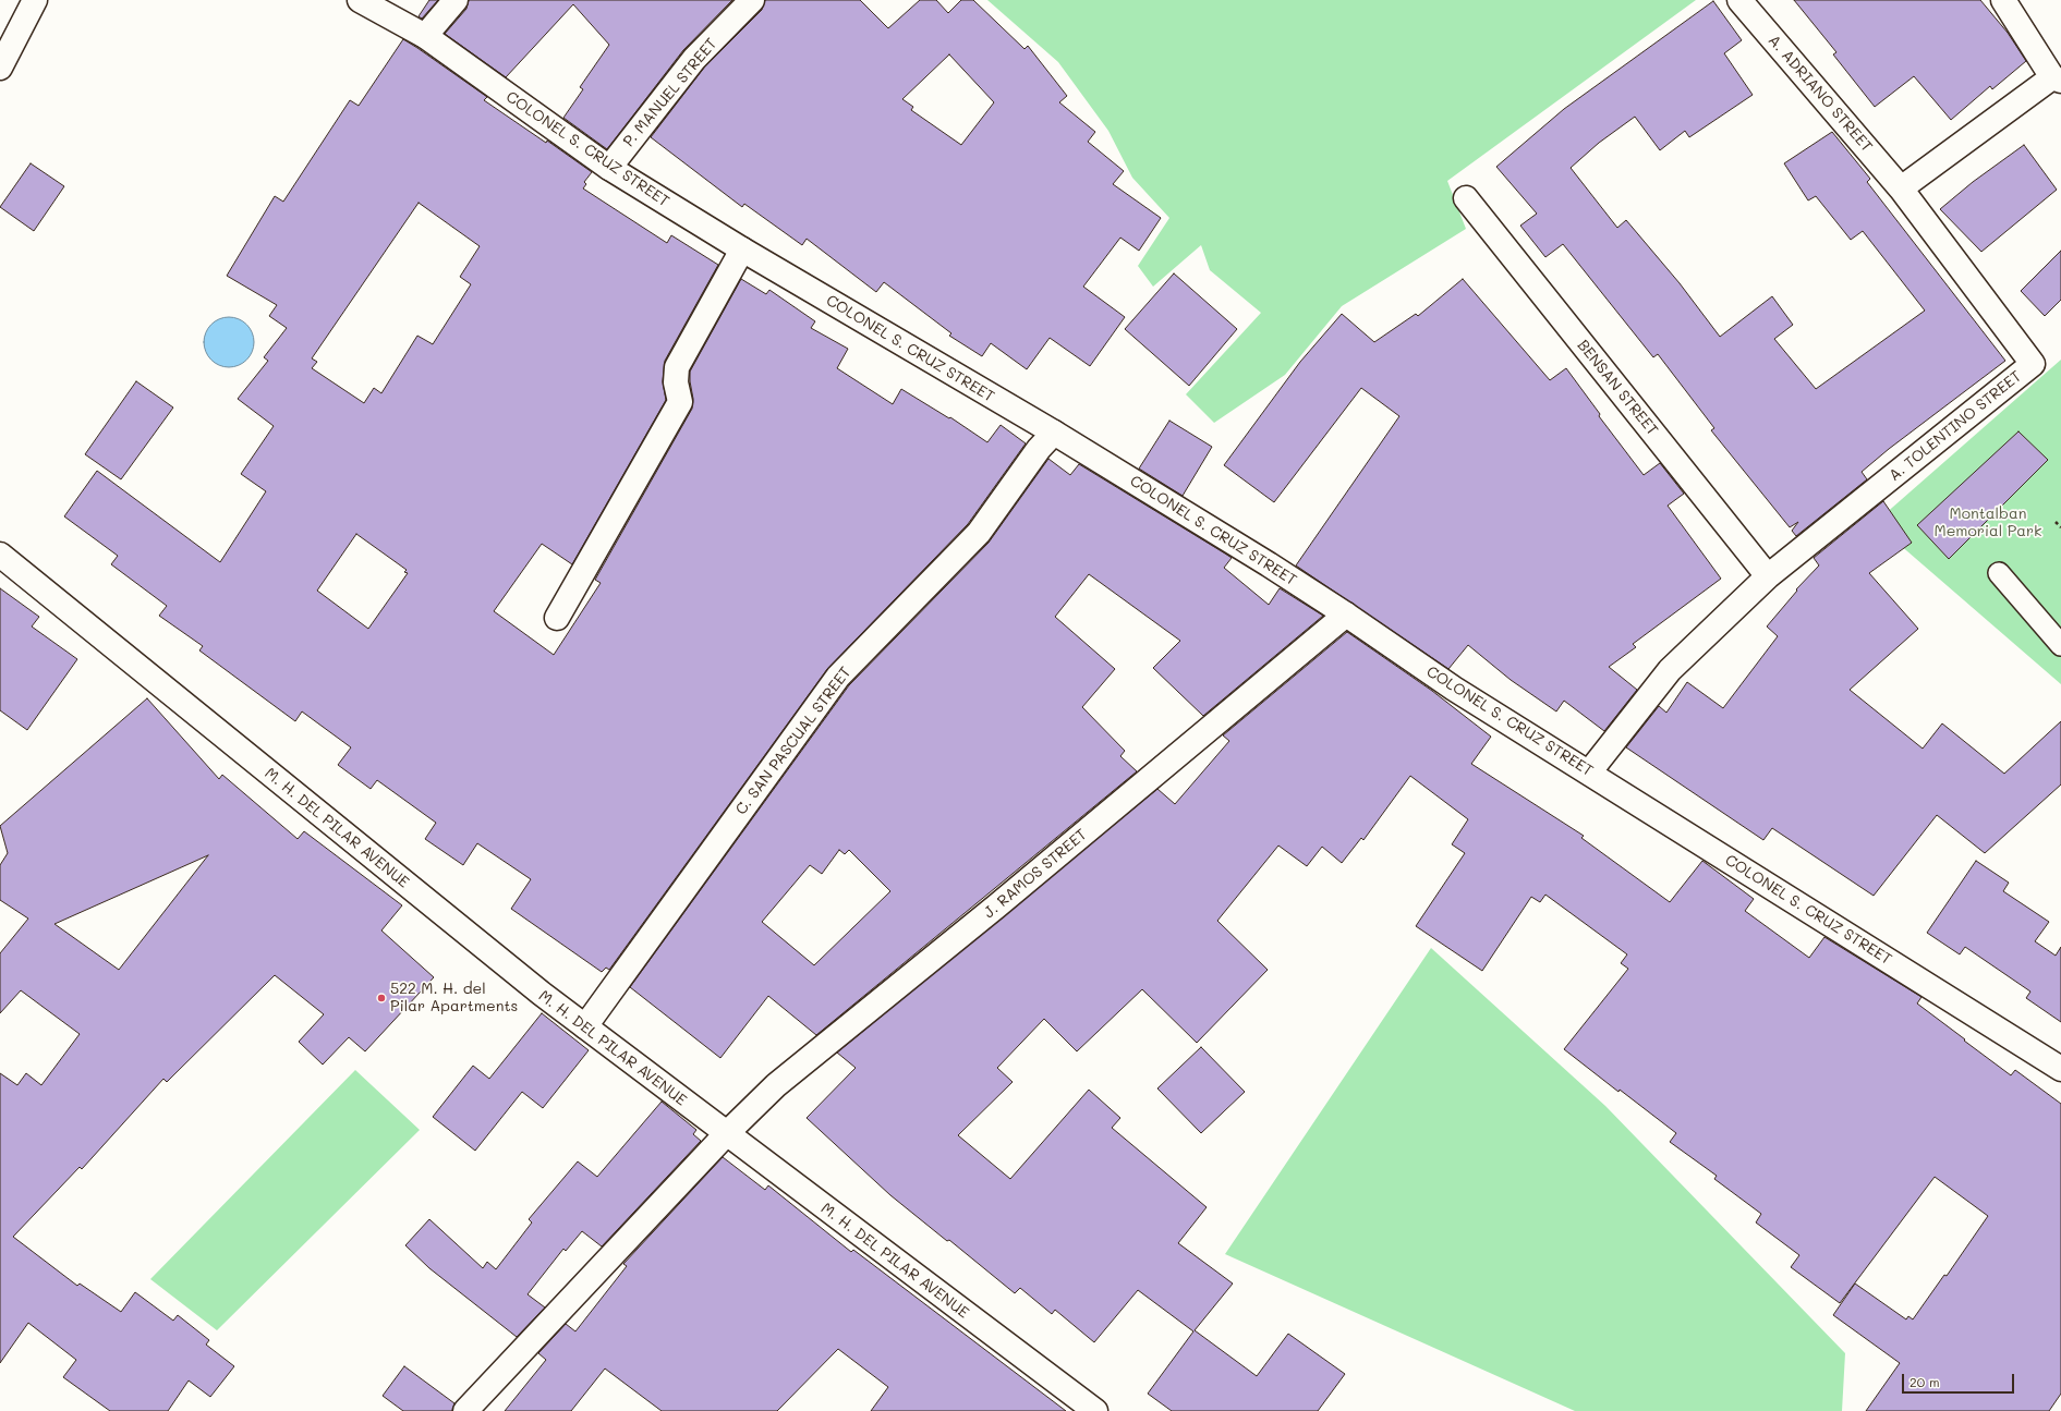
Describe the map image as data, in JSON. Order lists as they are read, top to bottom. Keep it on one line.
{"streets":{"street":["P. MANUEL STREET","A. ADRIANO STREET","COLONEL S. CRUZ STREET","BENSAN STREET","A. TOLENTINO STREET","C. SAN PASCUAL STREET","M. H. DEL PILAR AVENUE","J. RAMOS STREET"]},"crossings":[["P. MANUEL STREET","COLONEL S. CRUZ STREET"],["A. ADRIANO STREET","A. TOLENTINO STREET"],["COLONEL S. CRUZ STREET","A. TOLENTINO STREET"],["COLONEL S. CRUZ STREET","C. SAN PASCUAL STREET"],["COLONEL S. CRUZ STREET","J. RAMOS STREET"],["BENSAN STREET","A. TOLENTINO STREET"],["C. SAN PASCUAL STREET","M. H. DEL PILAR AVENUE"],["M. H. DEL PILAR AVENUE","J. RAMOS STREET"]],"parks":["Montalban Memorial Park"],"places":["522 M. H. del Pilar Apartments"],"scale_bar":"20 m"}
